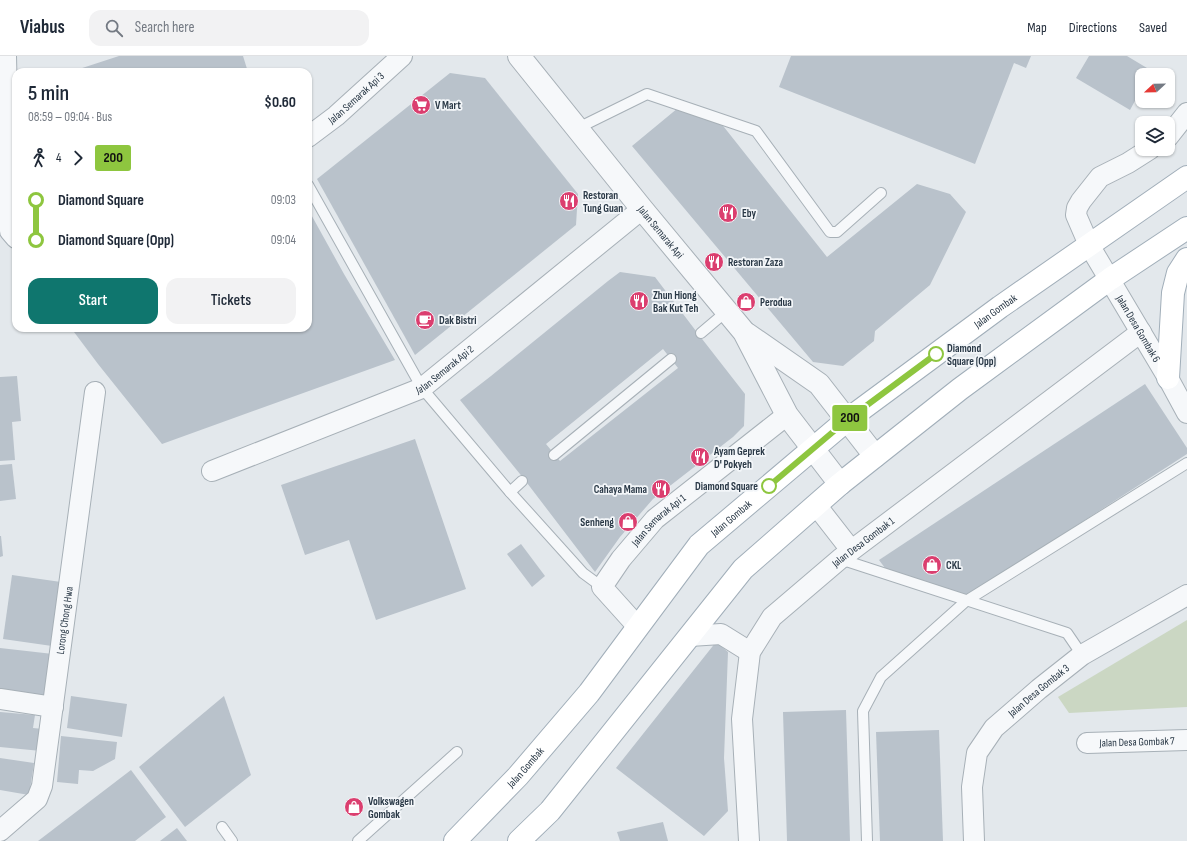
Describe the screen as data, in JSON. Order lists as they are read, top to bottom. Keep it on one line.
{"streets":{"main road":["Jalan Gombak"],"street":["Jalan Semarak Api 3","Jalan Semarak Api","Jalan Desa Gombak 6","Jalan Semarak Api 2","Jalan Semarak Api 1","Jalan Desa Gombak 1","Lorong Chong Hwa","Jalan Desa Gombak 3","Jalan Desa Gombak 7"]},"crossings":[["Jalan Semarak Api","Jalan Gombak"],["Jalan Semarak Api","Jalan Semarak Api 2"],["Jalan Semarak Api","Jalan Semarak Api 1"],["Jalan Gombak","Jalan Desa Gombak 6"],["Jalan Desa Gombak 6","Jalan Desa Gombak 1"]],"places":{"supermarket":["V Mart"],"restaurant":["Restoran Tung Guan","Eby","Restoran Zaza","Zhun Hiong Bak Kut Teh","Ayam Geprek D' Pokyeh","Cahaya Mama"],"shop":["Perodua","Senheng","CKL","Volkswagen Gombak"],"cafe":["Dak Bistri"],"other":["Diamond Square (Opp)","Diamond Square"]},"lines":["bus line 200"],"north":"left","page":{"header":"Viabus","search":"Search here","nav":["Map","Directions","Saved"],"on_map":"200","heading":["5 min","08:59 – 09:04 · Bus","$0.60"],"legs":["4","200"],"list":[{"name":"Diamond Square","value":"09:03"},{"name":"Diamond Square (Opp)","value":"09:04"}],"buttons":["Start","Tickets"]}}
